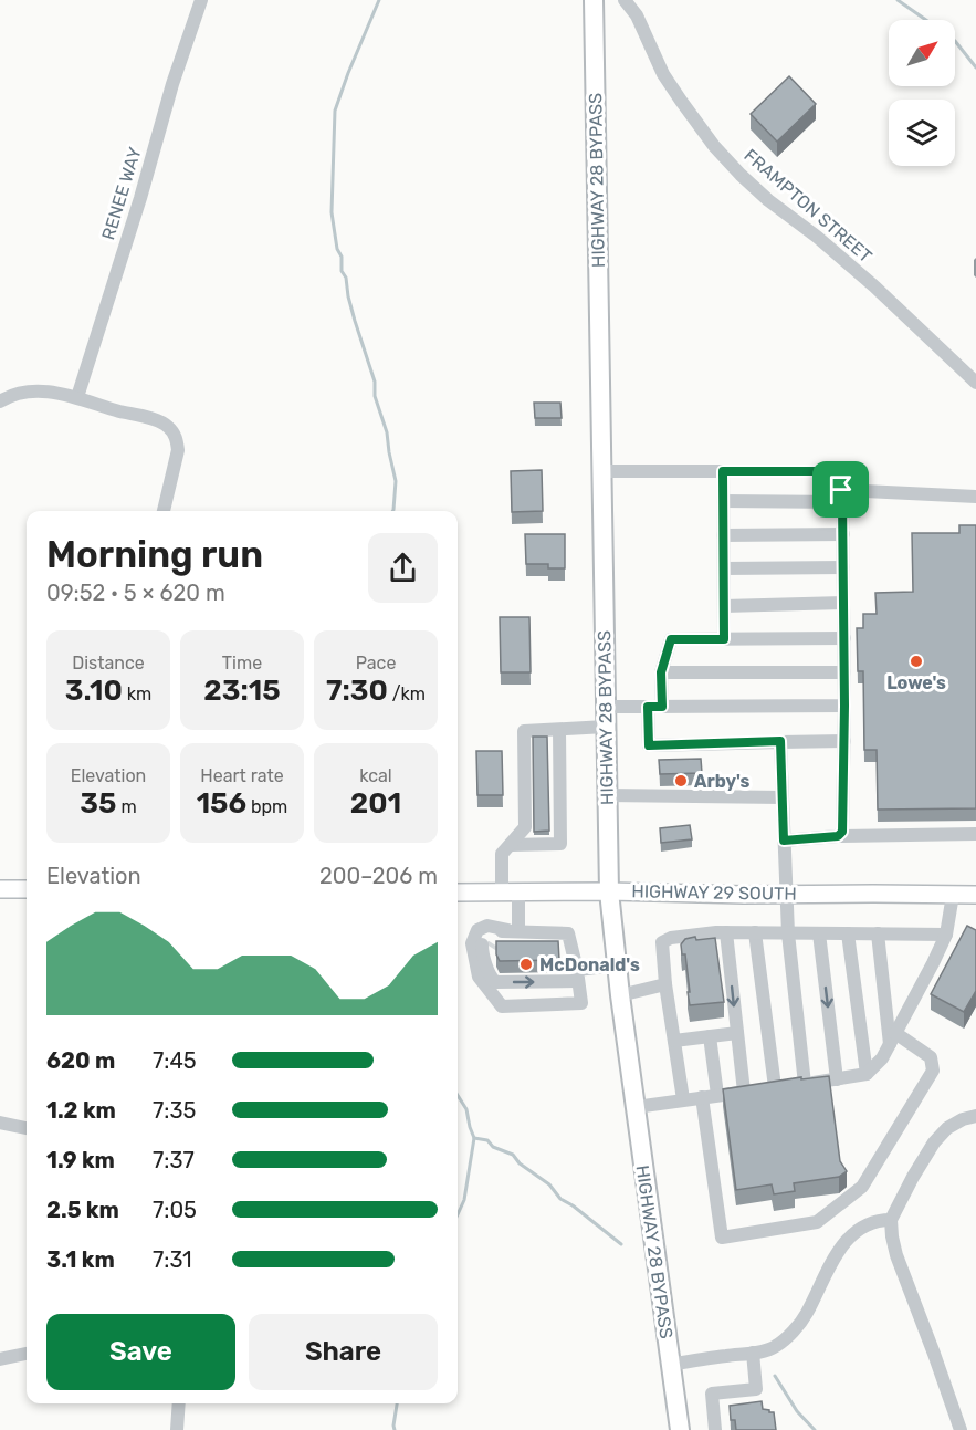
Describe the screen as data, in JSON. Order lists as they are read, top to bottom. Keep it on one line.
{"streets":{"highway":["HIGHWAY 28 BYPASS"],"main road":["HIGHWAY 29 SOUTH"],"street":["RENEE WAY","FRAMPTON STREET"]},"crossings":[["HIGHWAY 28 BYPASS","HIGHWAY 29 SOUTH"]],"places":["Lowe's","Arby's","McDonald's"],"north":"top right","page":{"heading":["Morning run","09:52 · 5 × 620 m"],"stats":[["Distance","3.10 km"],["Time","23:15"],["Pace","7:30 /km"],["Elevation","35 m"],["Heart rate","156 bpm"],["kcal","201"]],"chart":["Elevation","200–206 m"],"list":[{"name":"620 m","note":"7:45"},{"name":"1.2 km","note":"7:35"},{"name":"1.9 km","note":"7:37"},{"name":"2.5 km","note":"7:05"},{"name":"3.1 km","note":"7:31"}],"buttons":["Save","Share"]}}
